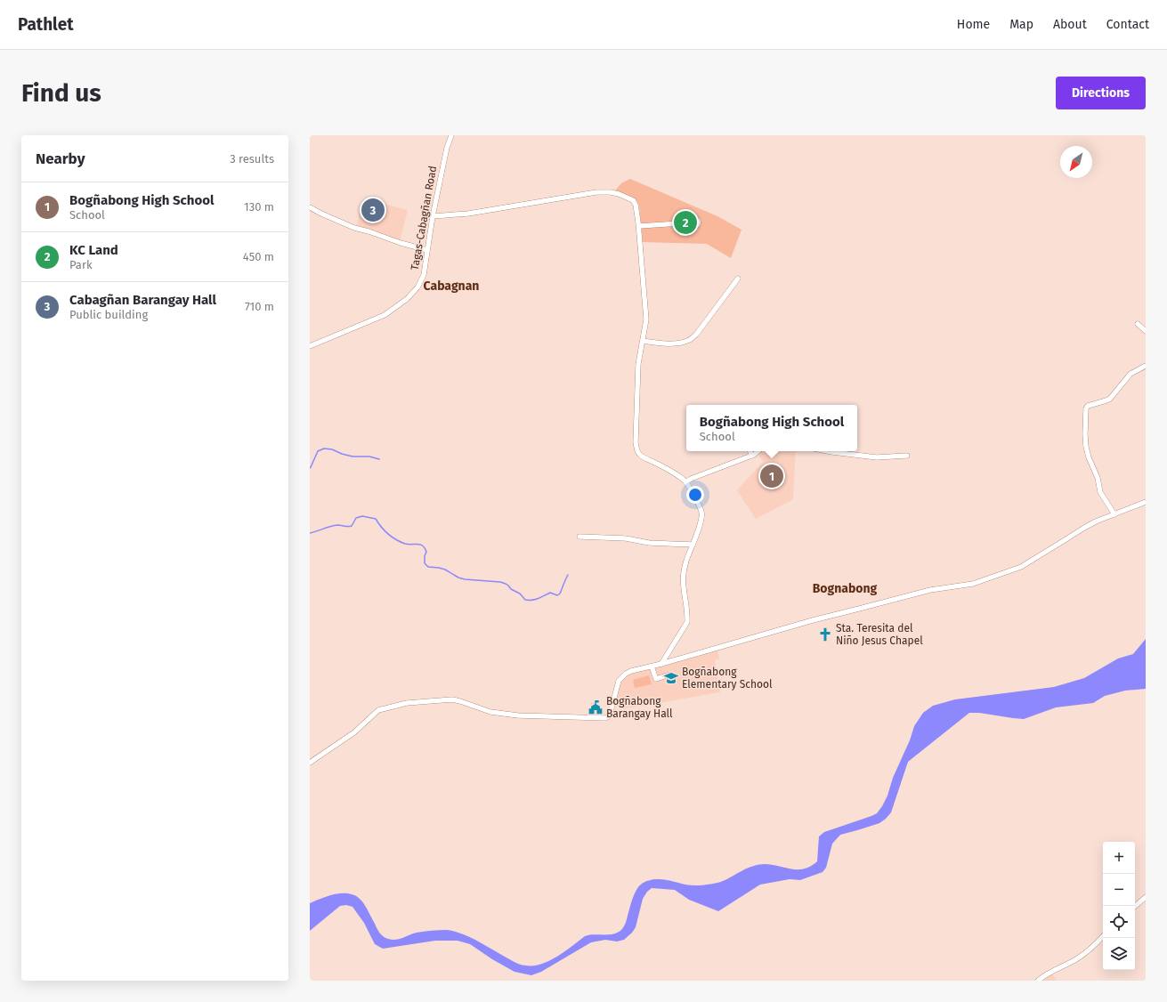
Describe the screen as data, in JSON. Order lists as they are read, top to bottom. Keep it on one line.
{"streets":{"street":["Tagas-Cabagñan Road"]},"districts":["Cabagnan","Bognabong"],"places":{"church":["Sta. Teresita del Niño Jesus Chapel"],"school or university":["Bogñabong Elementary School"],"public building":["Bogñabong Barangay Hall"]},"north":"bottom left","page":{"header":"Pathlet","nav":["Home","Map","About","Contact"],"buttons":"Directions","title":"Find us","heading":["Nearby","3 results"],"list":[{"mark":"1","name":"Bogñabong High School","note":"School","value":"130 m"},{"mark":"2","name":"KC Land","note":"Park","value":"450 m"},{"mark":"3","name":"Cabagñan Barangay Hall","note":"Public building","value":"710 m"}],"pins":["3","2","1"],"popup":["Bogñabong High School","School"],"map_buttons":["+","−"]}}
